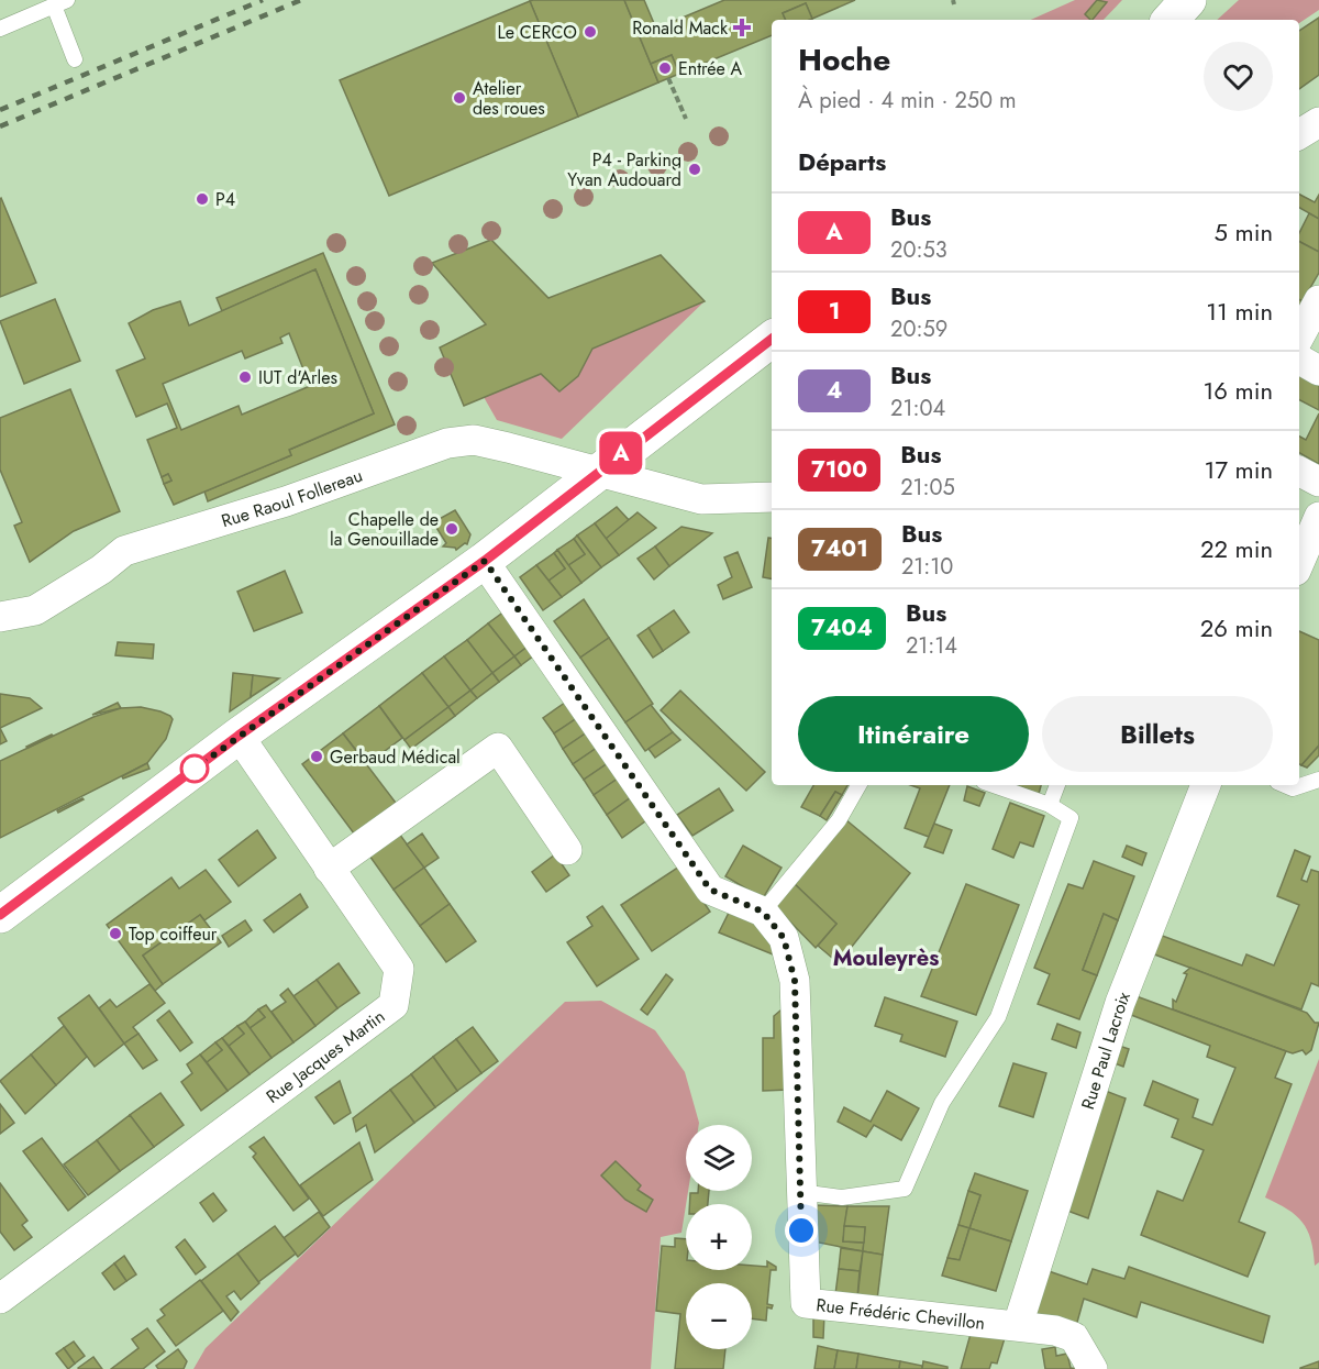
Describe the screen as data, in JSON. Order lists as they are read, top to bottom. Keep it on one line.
{"streets":{"street":["Rue Raoul Follereau","Rue Paul Lacroix","Rue Jacques Martin","Rue Frédéric Chevillon"]},"crossings":[["Rue Paul Lacroix","Rue Frédéric Chevillon"]],"districts":["Mouleyrès"],"places":{"health":["Ronald Mack"],"other":["Le CERCO","Entrée A","Atelier des roues","P4 - Parking Yvan Audouard","P4","IUT d'Arles","Chapelle de la Genouillade","Gerbaud Médical","Top coiffeur"]},"lines":["bus line A"],"page":{"on_map":"A","heading":[["Hoche","À pied · 4 min · 250 m"],"Départs"],"list":[{"mark":"A","name":"Bus","note":"20:53","value":"5 min"},{"mark":"1","name":"Bus","note":"20:59","value":"11 min"},{"mark":"4","name":"Bus","note":"21:04","value":"16 min"},{"mark":"7100","name":"Bus","note":"21:05","value":"17 min"},{"mark":"7401","name":"Bus","note":"21:10","value":"22 min"},{"mark":"7404","name":"Bus","note":"21:14","value":"26 min"}],"buttons":["Itinéraire","Billets"],"map_buttons":["+","−"]}}
